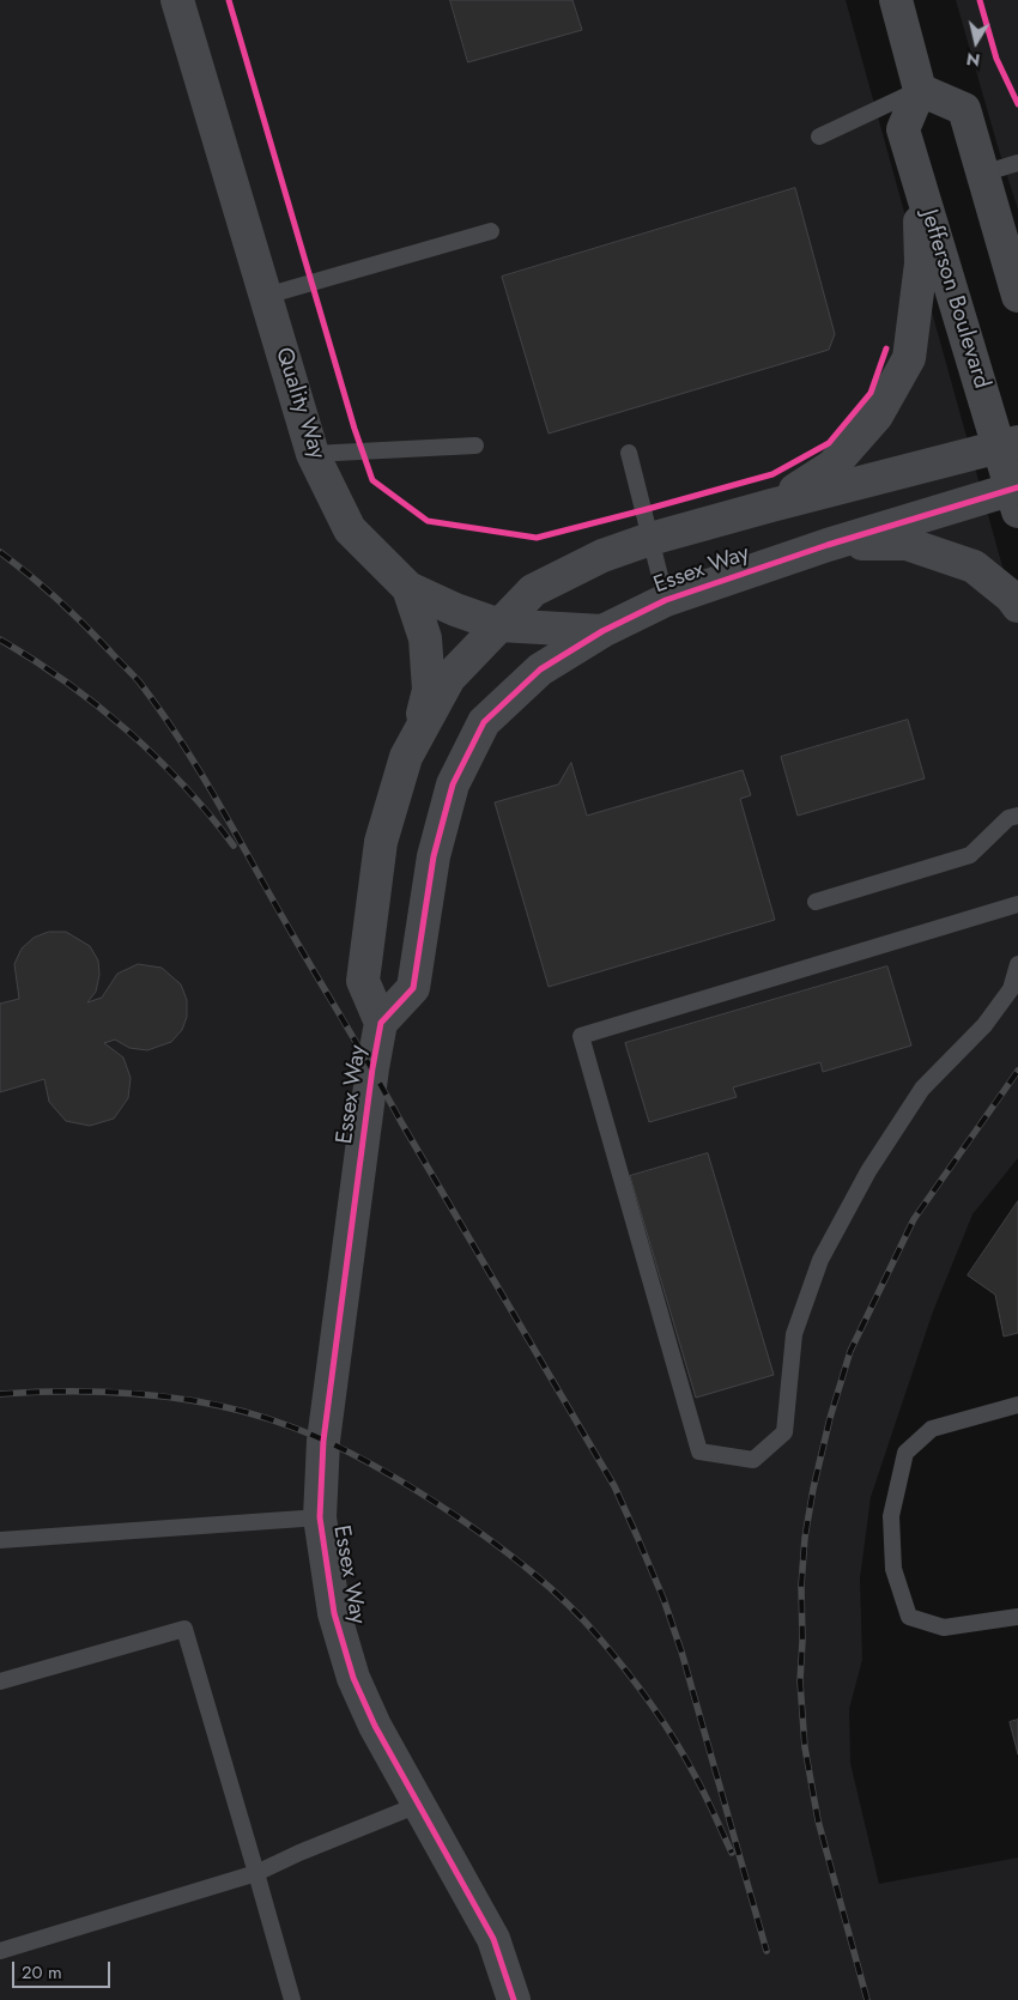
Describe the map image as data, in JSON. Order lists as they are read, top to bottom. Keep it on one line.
{"streets":{"street":["Jefferson Boulevard","Quality Way","Essex Way"]},"crossings":[["Jefferson Boulevard","Essex Way"],["Quality Way","Essex Way"]],"scale_bar":"20 m","north":"bottom"}
